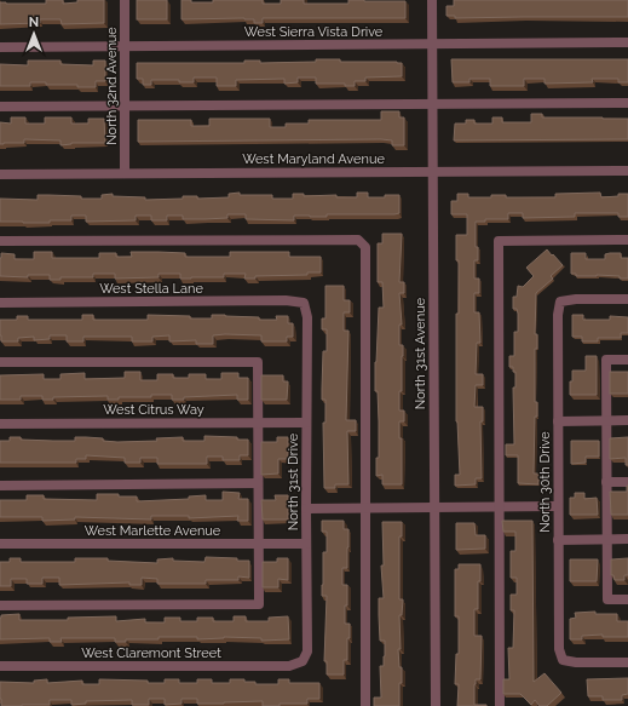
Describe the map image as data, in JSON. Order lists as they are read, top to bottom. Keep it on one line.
{"streets":{"street":["West Sierra Vista Drive","North 32nd Avenue","West Maryland Avenue","West Stella Lane","North 31st Avenue","West Citrus Way","North 31st Drive","North 30th Drive","West Marlette Avenue","West Claremont Street"]},"crossings":[["West Sierra Vista Drive","North 32nd Avenue"],["West Sierra Vista Drive","North 31st Avenue"],["North 32nd Avenue","West Maryland Avenue"],["West Maryland Avenue","North 31st Avenue"],["West Stella Lane","North 31st Drive"],["West Citrus Way","North 31st Drive"],["North 31st Drive","West Marlette Avenue"],["North 31st Drive","West Claremont Street"]],"north":"top"}
